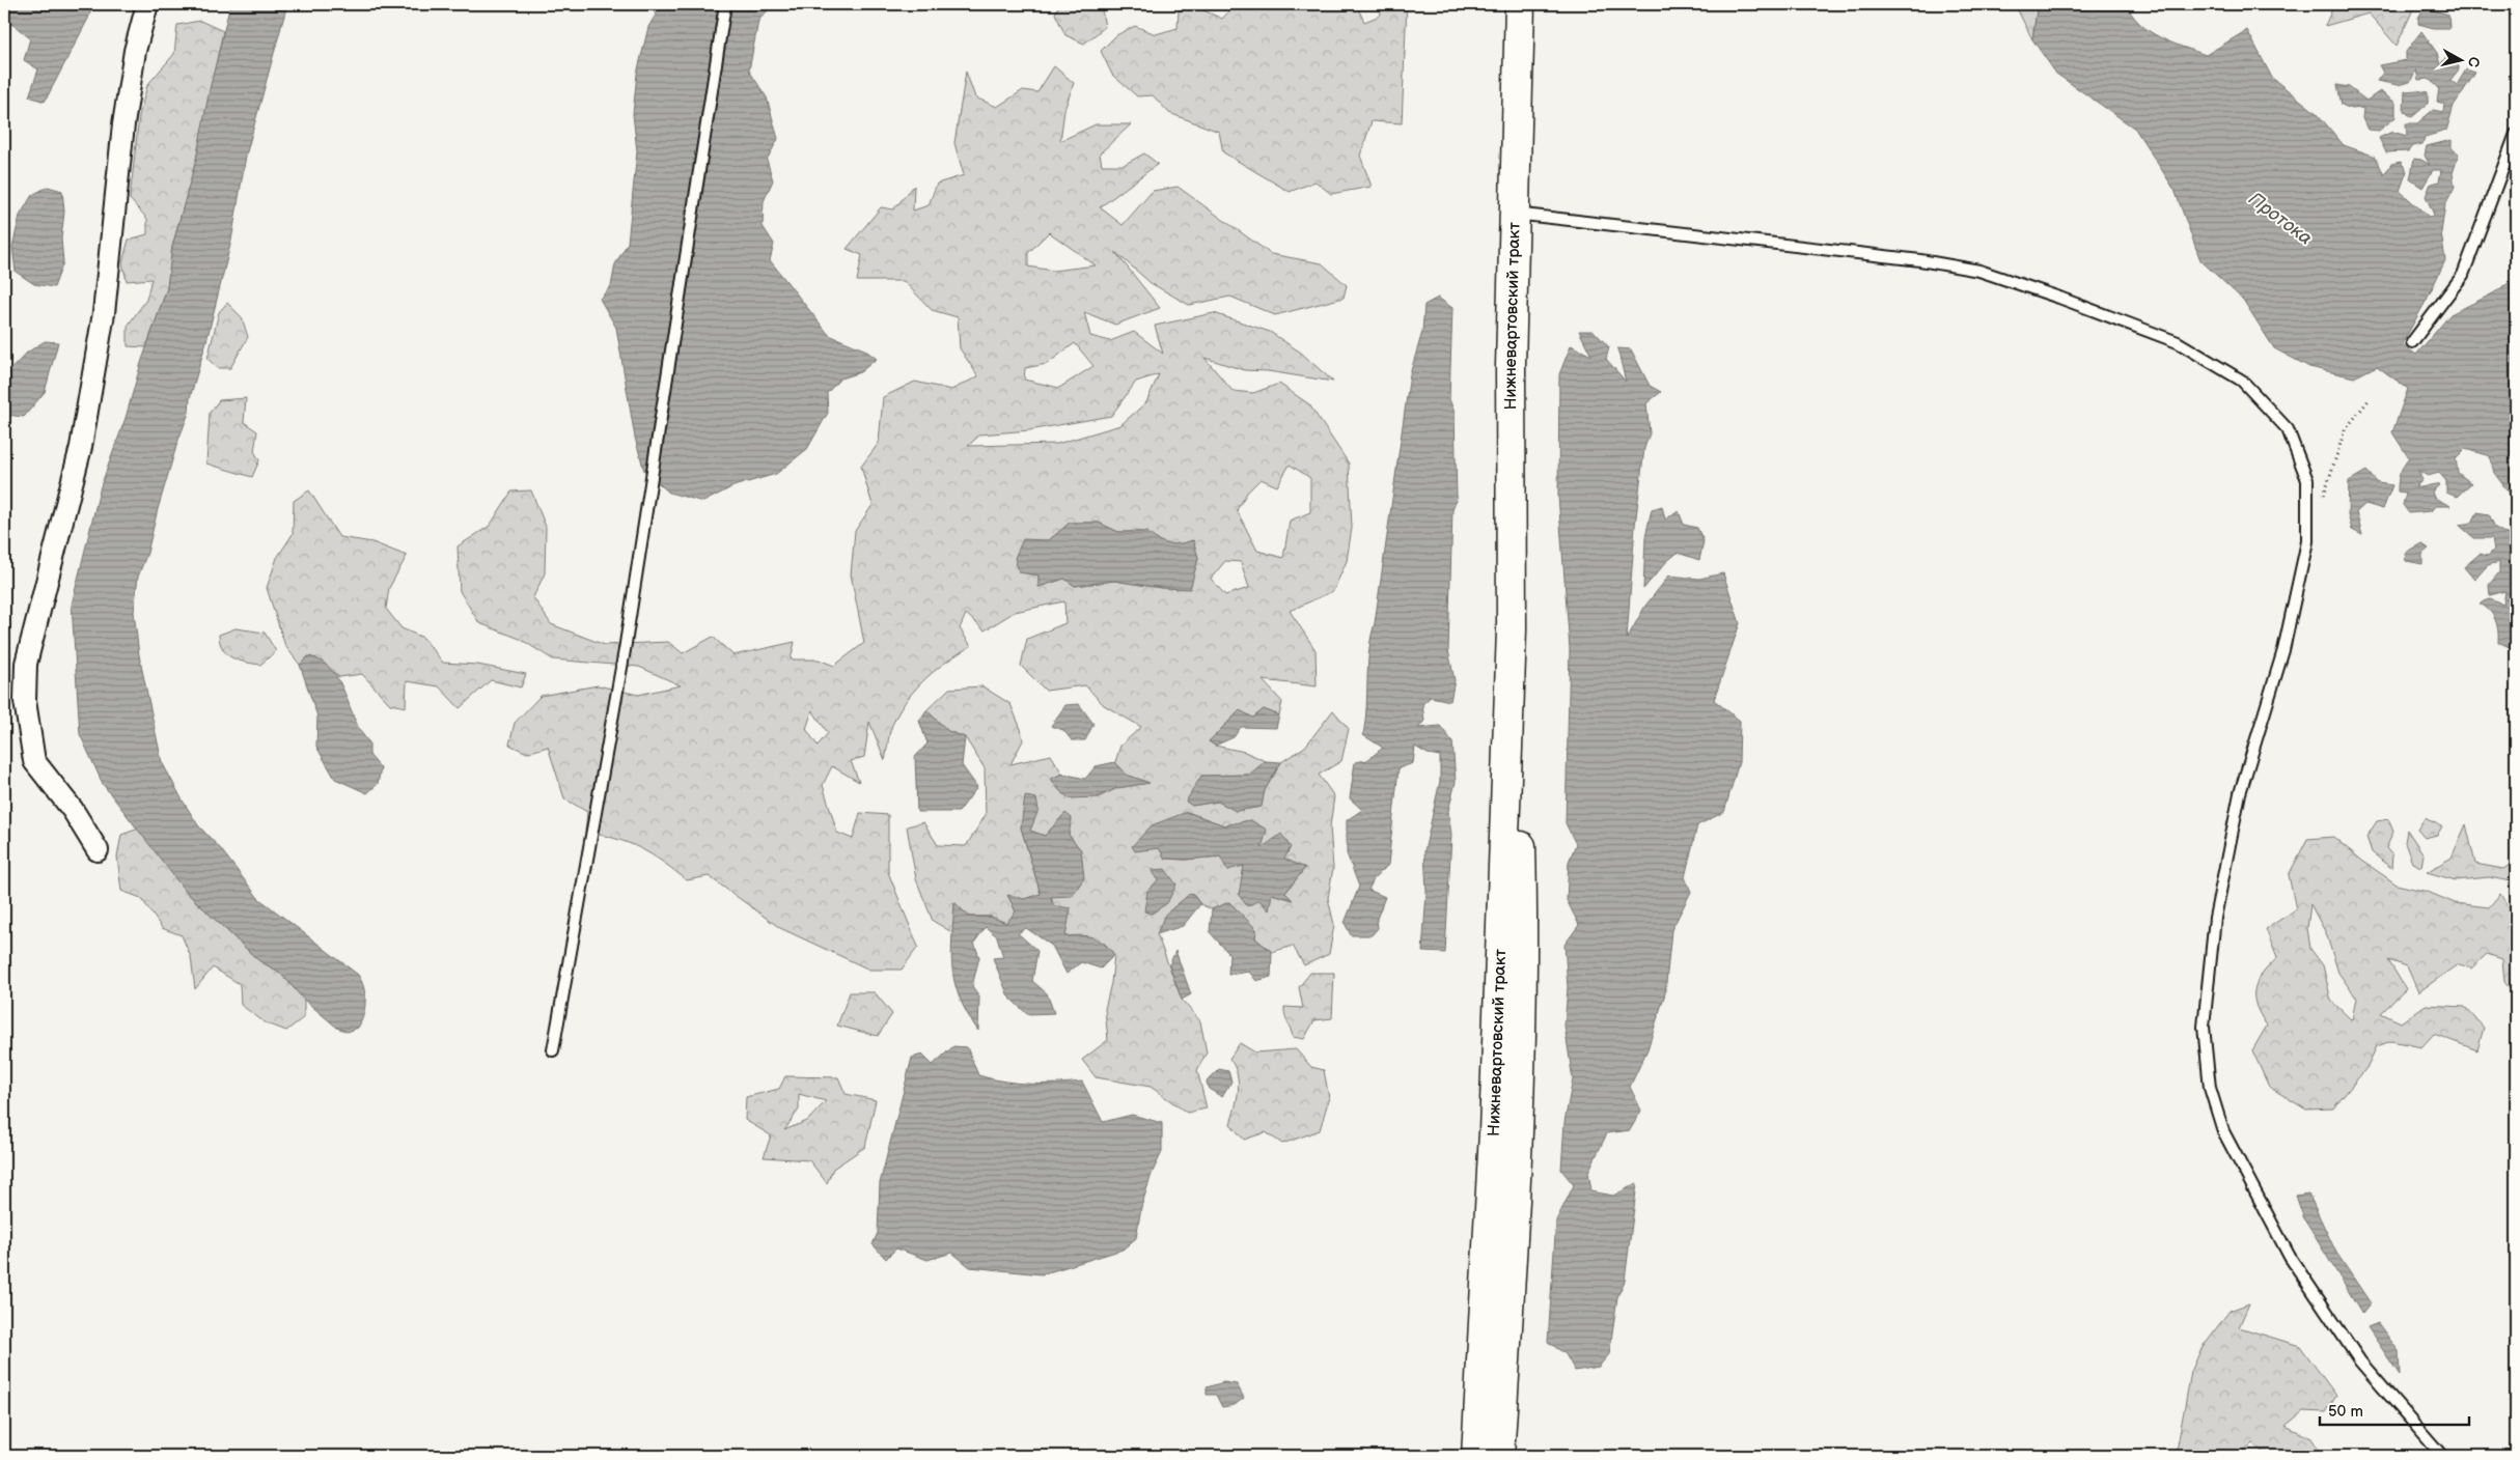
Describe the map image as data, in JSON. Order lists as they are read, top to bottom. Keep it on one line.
{"streets":{"main road":["Нижневартовский тракт"]},"water":["Протока"],"scale_bar":"50 m","north":"right"}
